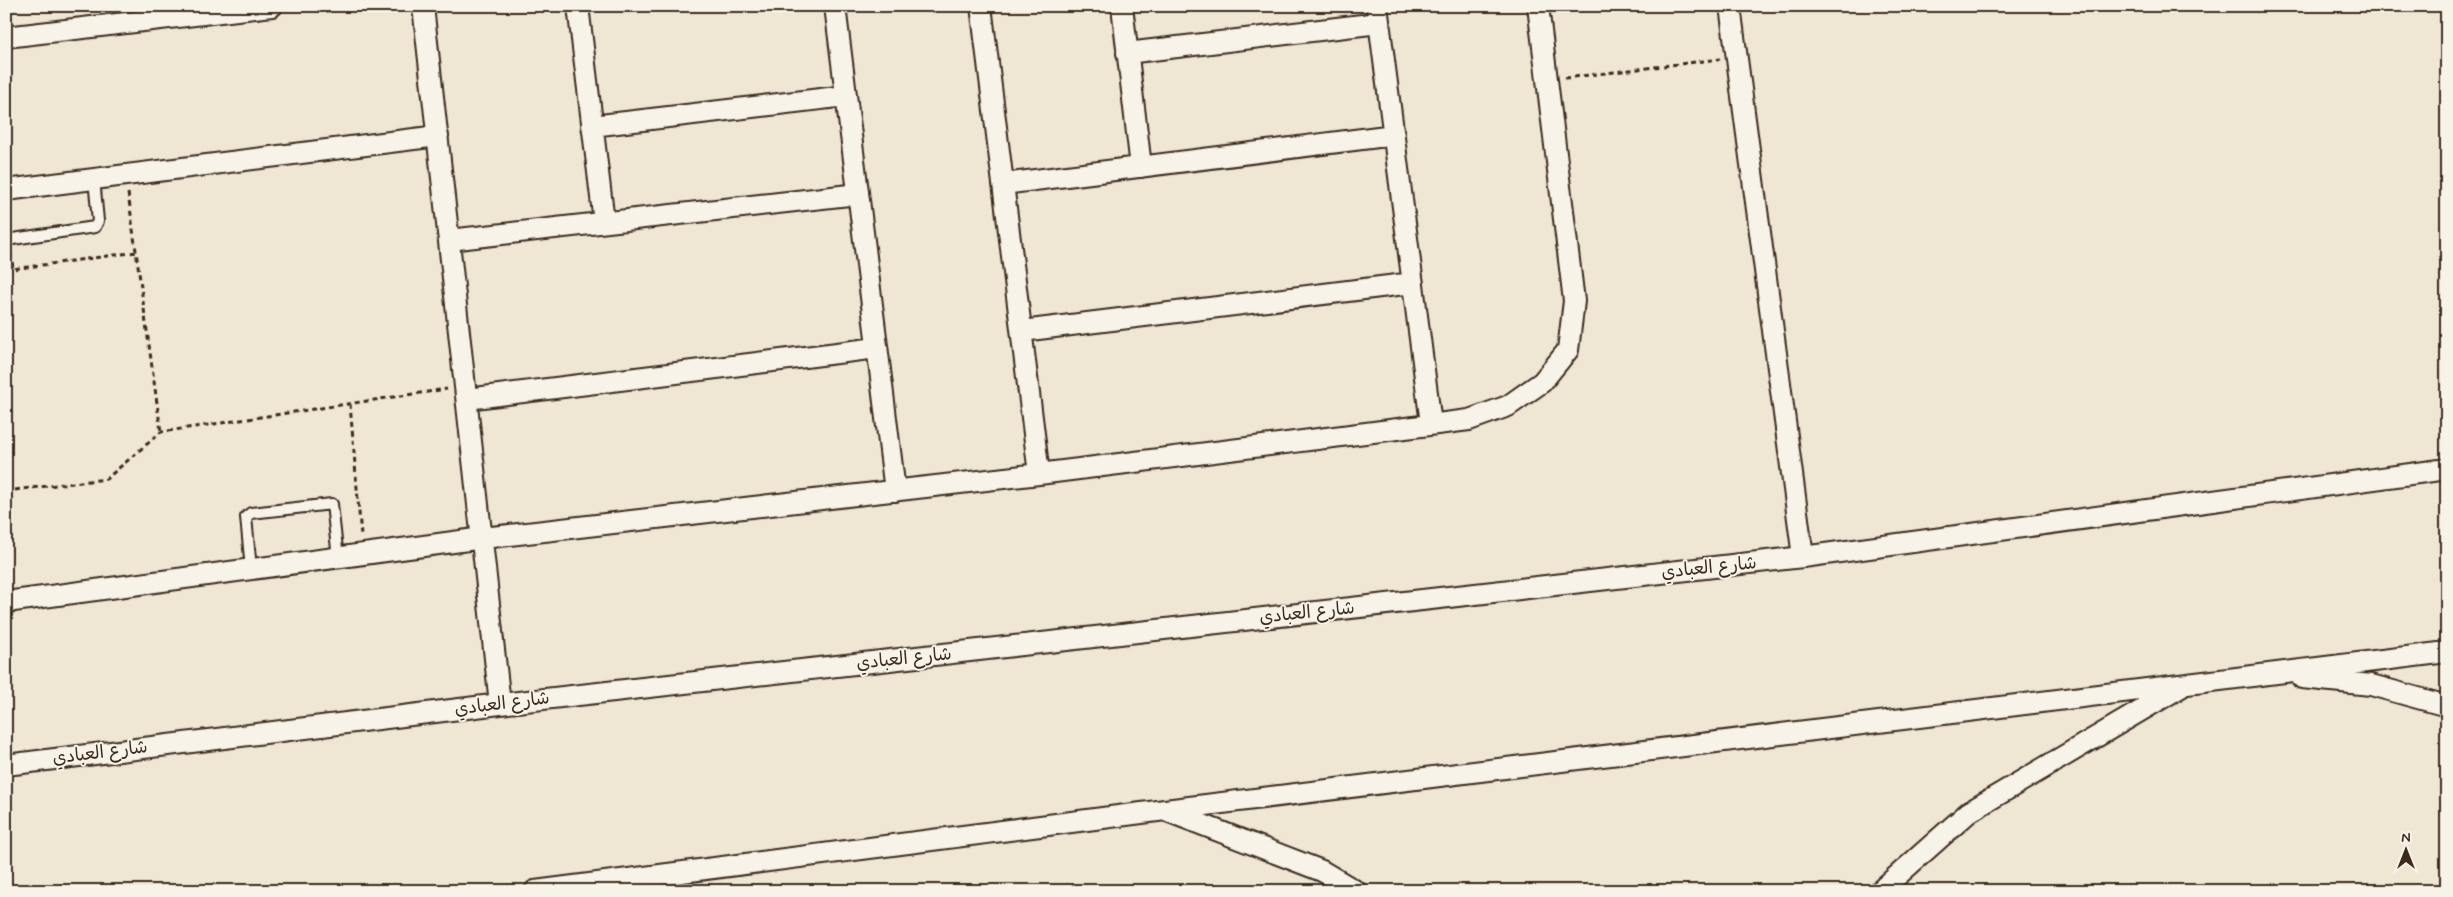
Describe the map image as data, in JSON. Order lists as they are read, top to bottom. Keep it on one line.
{"streets":{"street":["شارع العبادي"]},"north":"top"}
